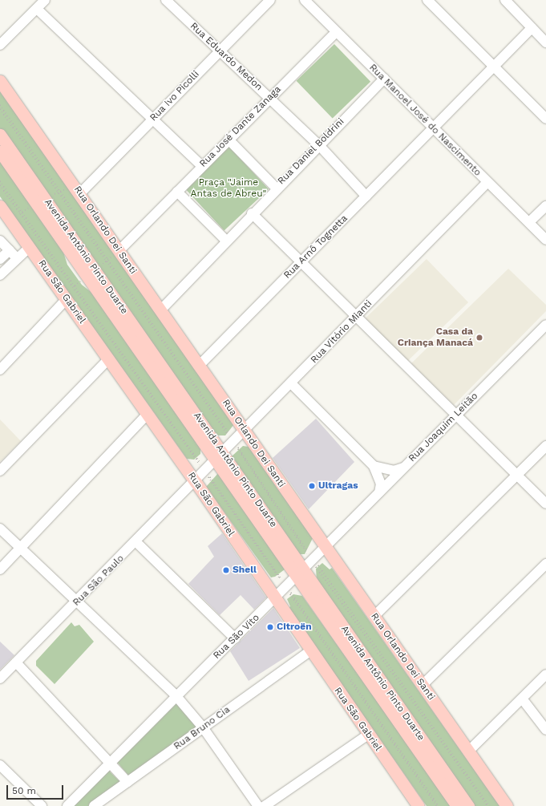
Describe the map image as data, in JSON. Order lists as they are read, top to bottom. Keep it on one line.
{"streets":{"main road":["Rua Orlando Dei Santi","Avenida Antônio Pinto Duarte","Rua São Gabriel"],"street":["Rua Eduardo Medon","Rua Ivo Picolli","Rua Manoel José do Nascimento","Rua José Dante Zanaga","Rua Daniel Boldrini","Rua Arnô Tognetta","Rua Vitório Mianti","Rua Joaquim Leitão","Rua São Paulo","Rua São Vito","Rua Bruno Cia"]},"crossings":[["Rua Eduardo Medon","Rua Ivo Picolli"],["Rua Eduardo Medon","Rua José Dante Zanaga"],["Rua Eduardo Medon","Rua Daniel Boldrini"],["Rua Eduardo Medon","Rua Arnô Tognetta"],["Rua Ivo Picolli","Rua Orlando Dei Santi"],["Rua Manoel José do Nascimento","Rua José Dante Zanaga"],["Rua Manoel José do Nascimento","Rua Daniel Boldrini"],["Rua Manoel José do Nascimento","Rua Arnô Tognetta"],["Rua Manoel José do Nascimento","Rua Vitório Mianti"],["Rua José Dante Zanaga","Rua Orlando Dei Santi"],["Rua Daniel Boldrini","Rua Orlando Dei Santi"],["Rua Orlando Dei Santi","Rua Arnô Tognetta"],["Rua Orlando Dei Santi","Rua Vitório Mianti"],["Rua Orlando Dei Santi","Rua São Vito"],["Avenida Antônio Pinto Duarte","Rua Vitório Mianti"],["Avenida Antônio Pinto Duarte","Rua São Vito"],["Rua São Gabriel","Rua Vitório Mianti"],["Rua São Gabriel","Rua São Paulo"],["Rua São Gabriel","Rua São Vito"],["Rua São Gabriel","Rua Bruno Cia"],["Rua Vitório Mianti","Rua São Paulo"],["Rua Joaquim Leitão","Rua São Vito"]],"parks":["Praça \"Jaime Antas de Abreu\""],"places":["Casa da Criança Manacá","Ultragas","Shell","Citroën"],"scale_bar":"50 m"}
